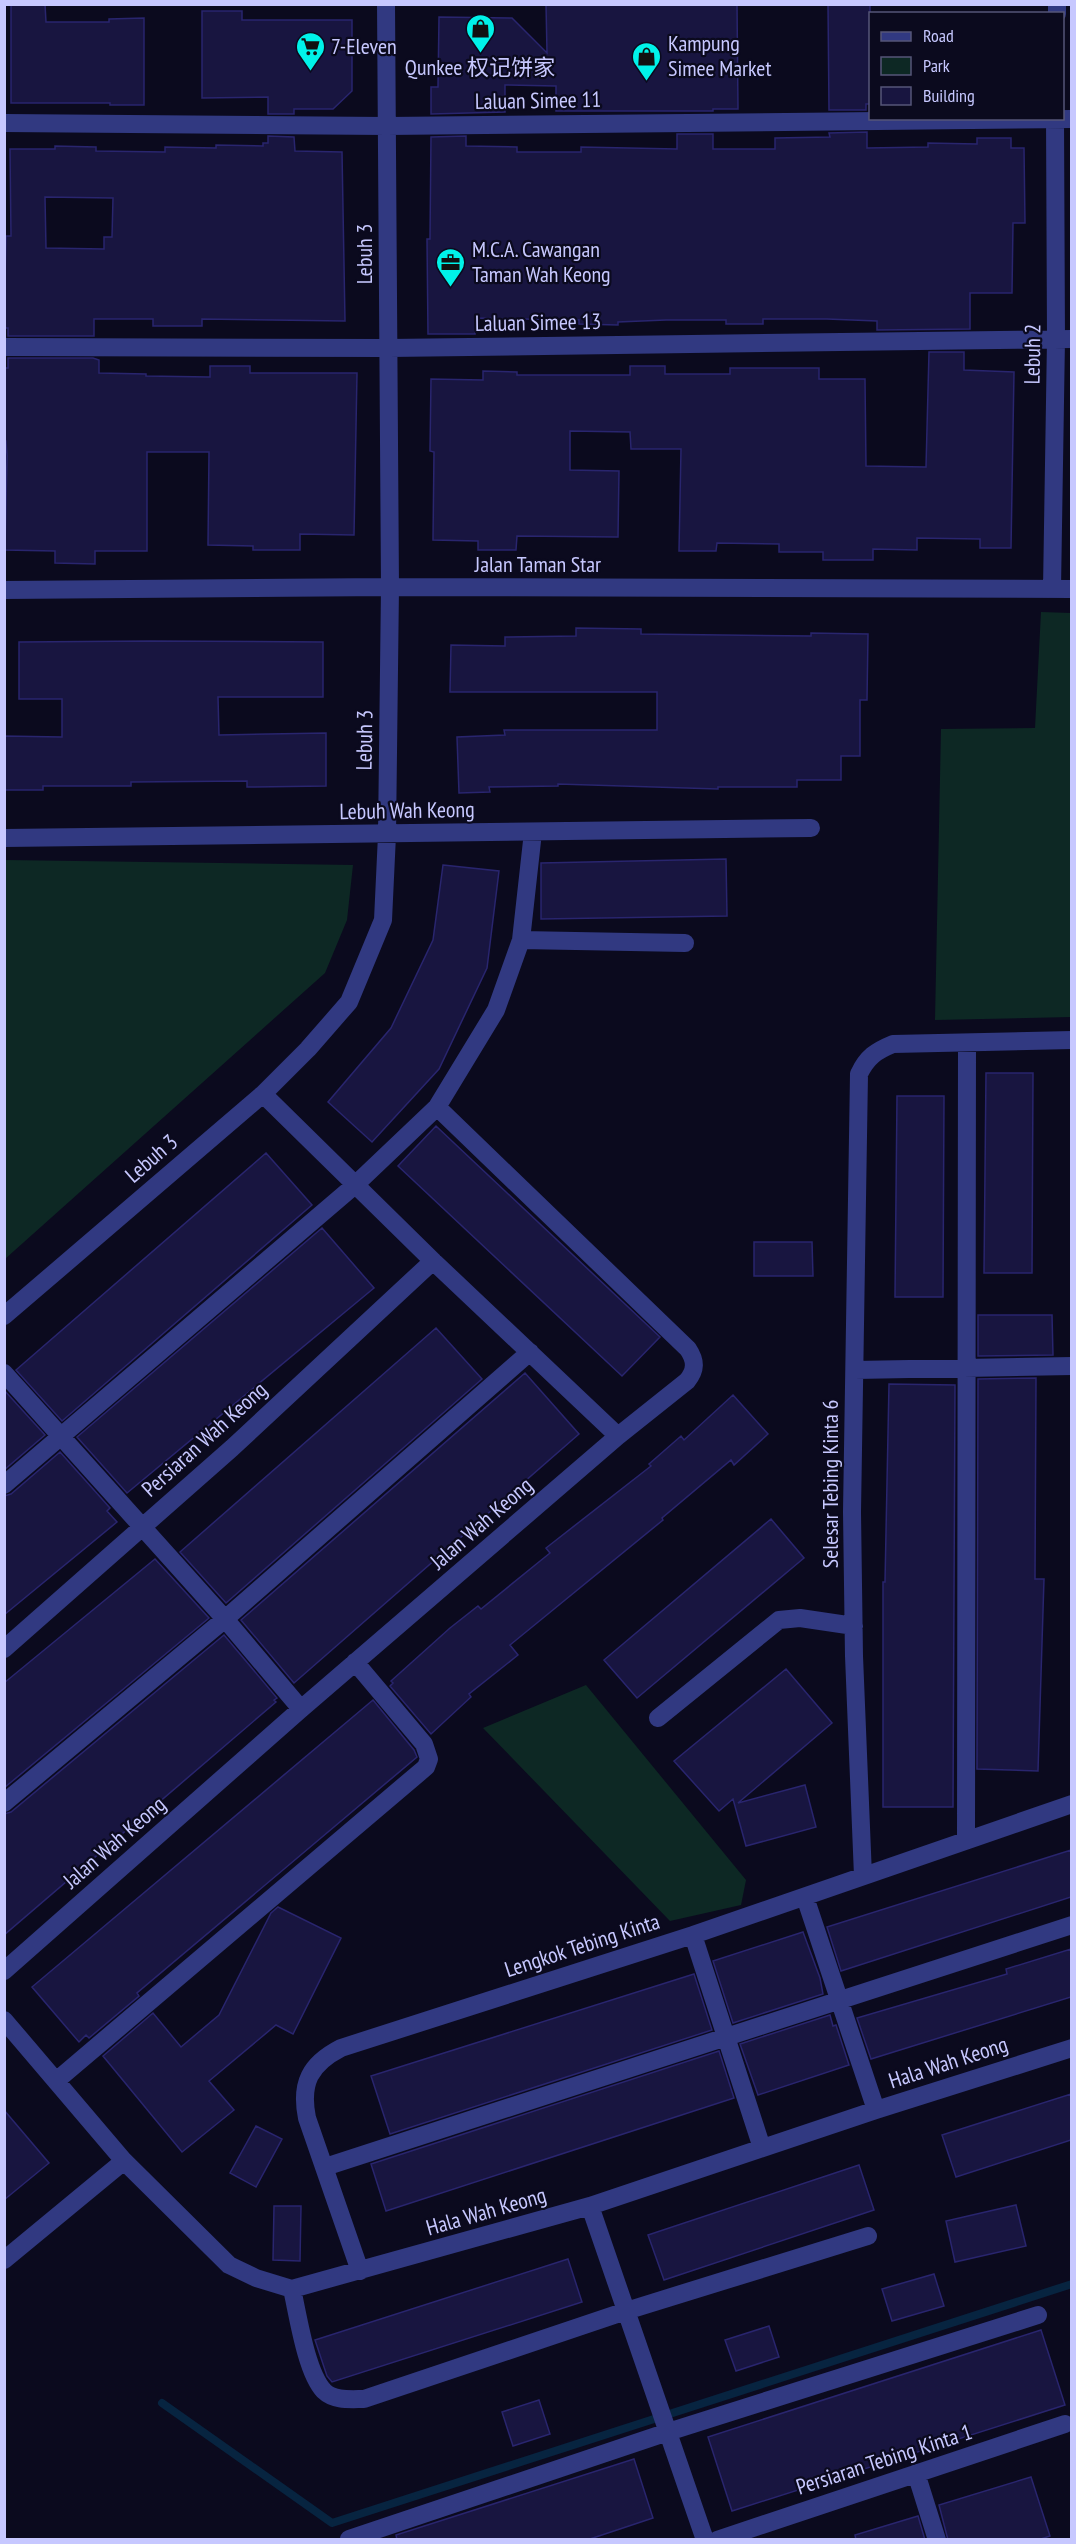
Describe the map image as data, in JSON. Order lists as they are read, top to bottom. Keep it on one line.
{"streets":{"street":["Laluan Simee 11","Lebuh 3","Laluan Simee 13","Lebuh 2","Jalan Taman Star","Lebuh Wah Keong","Persiaran Wah Keong","Selesar Tebing Kinta 6","Jalan Wah Keong","Lengkok Tebing Kinta","Hala Wah Keong","Persiaran Tebing Kinta 1"]},"crossings":[["Laluan Simee 11","Lebuh 3"],["Lebuh 3","Laluan Simee 13"],["Lebuh 3","Jalan Taman Star"],["Lebuh 3","Lebuh Wah Keong"],["Laluan Simee 13","Lebuh 2"],["Lebuh 2","Jalan Taman Star"],["Selesar Tebing Kinta 6","Lengkok Tebing Kinta"],["Lengkok Tebing Kinta","Hala Wah Keong"]],"places":{"shop":["Qunkee 权记饼家","Kampung Simee Market"],"supermarket":["7-Eleven"],"office":["M.C.A. Cawangan Taman Wah Keong"]},"legend":["Road","Park","Building"]}
